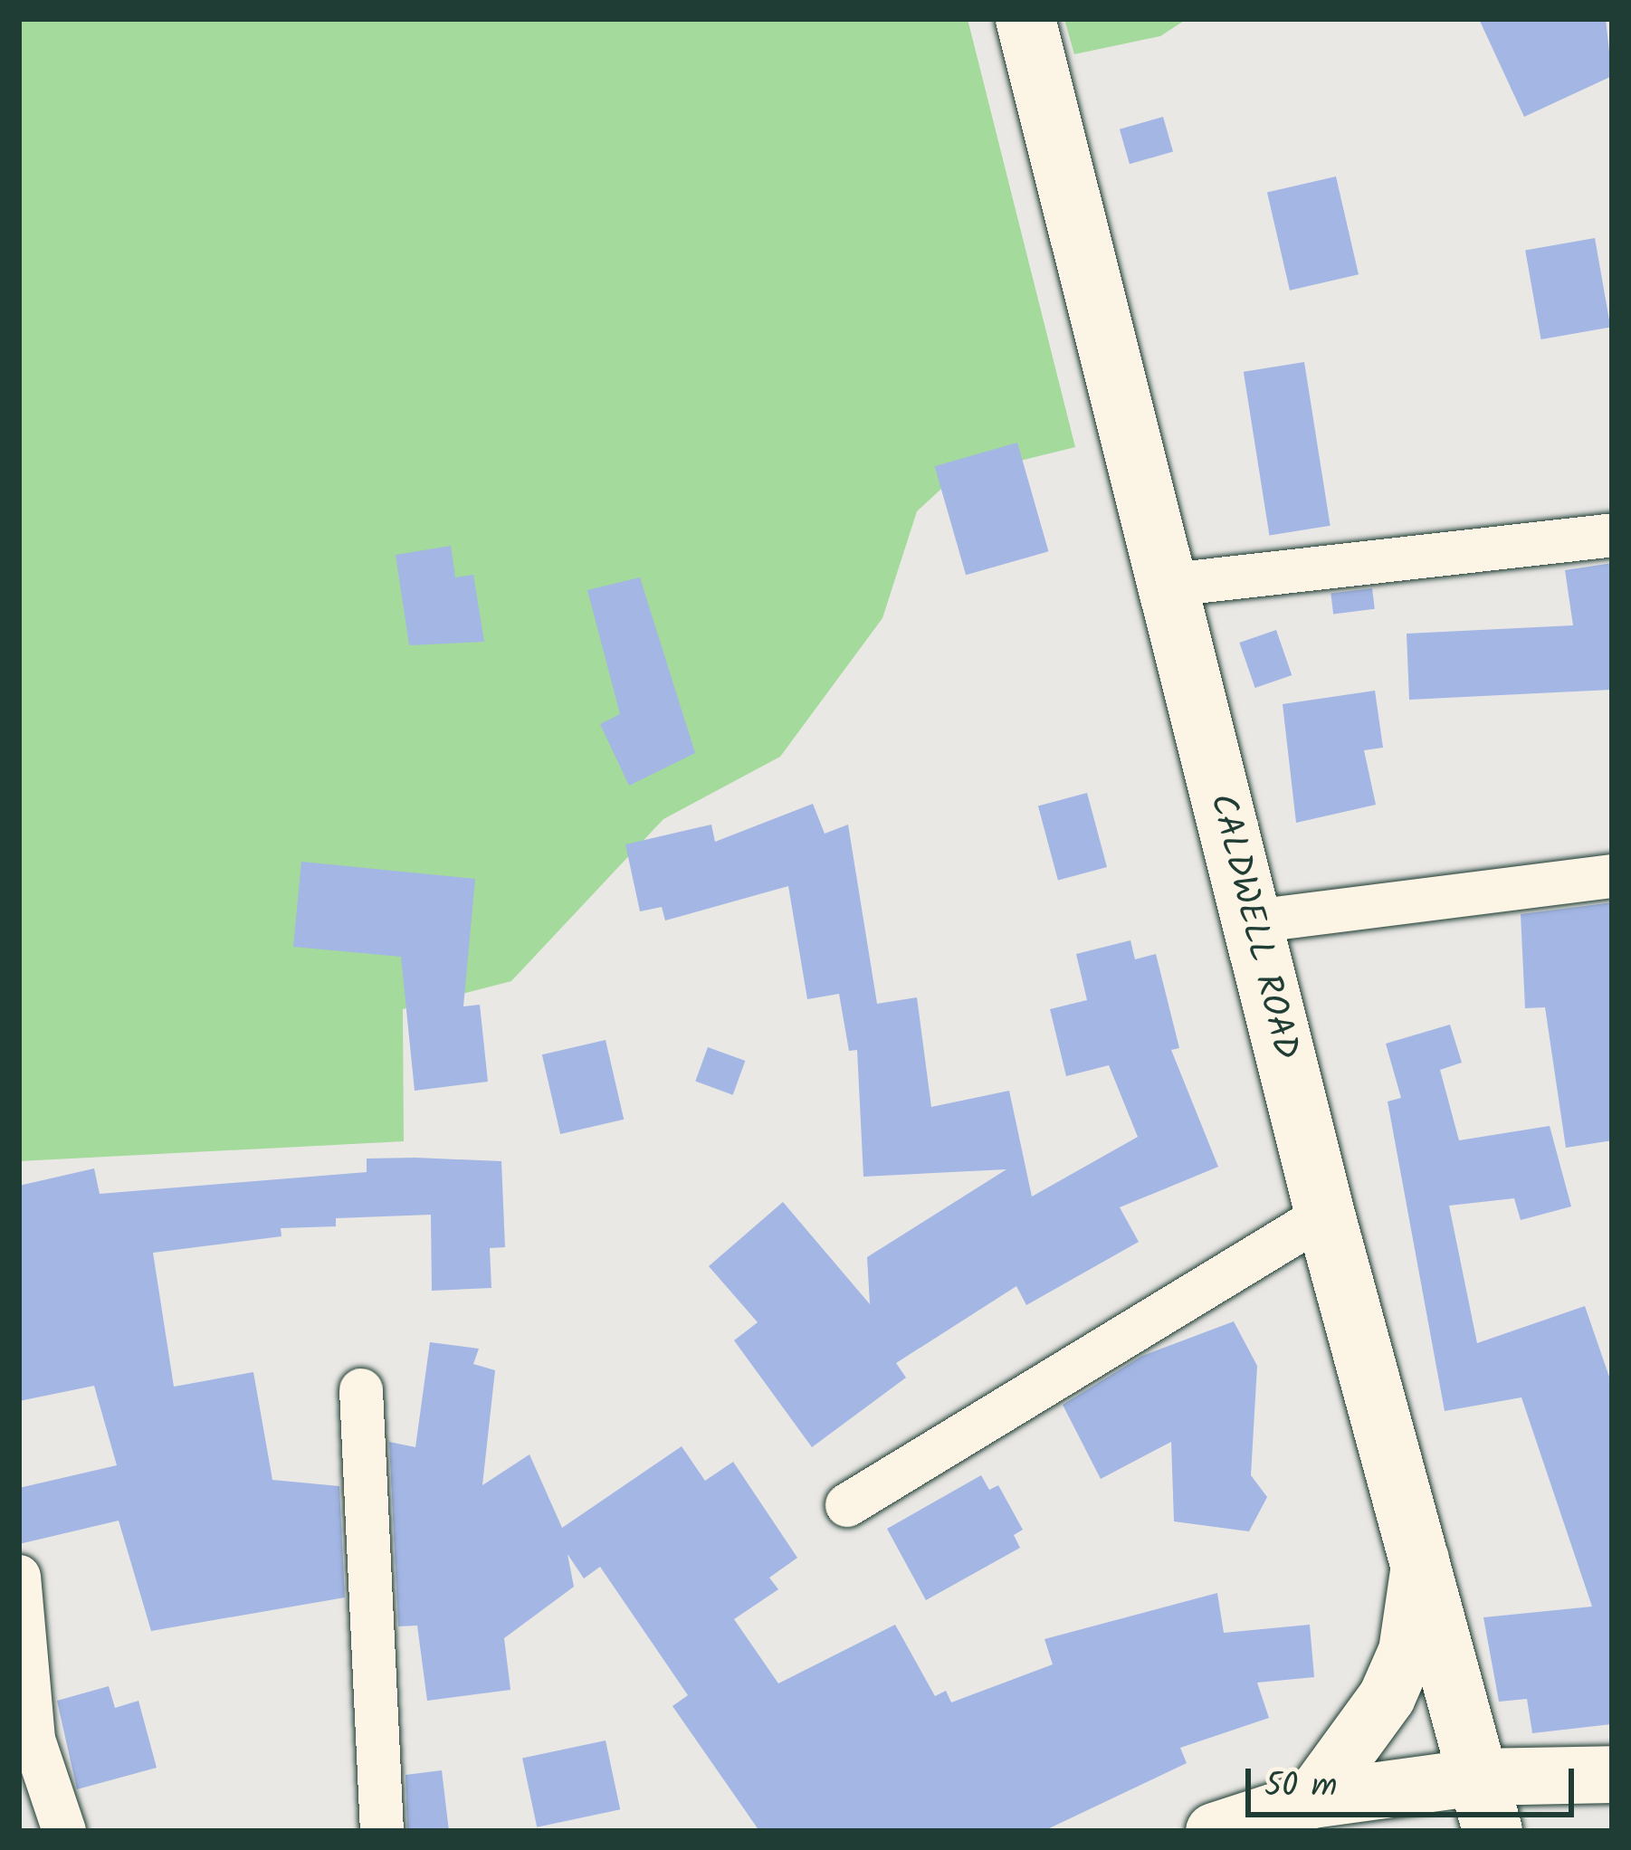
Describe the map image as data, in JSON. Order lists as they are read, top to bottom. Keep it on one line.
{"streets":{"main road":["CALDWELL ROAD"]},"scale_bar":"50 m"}
